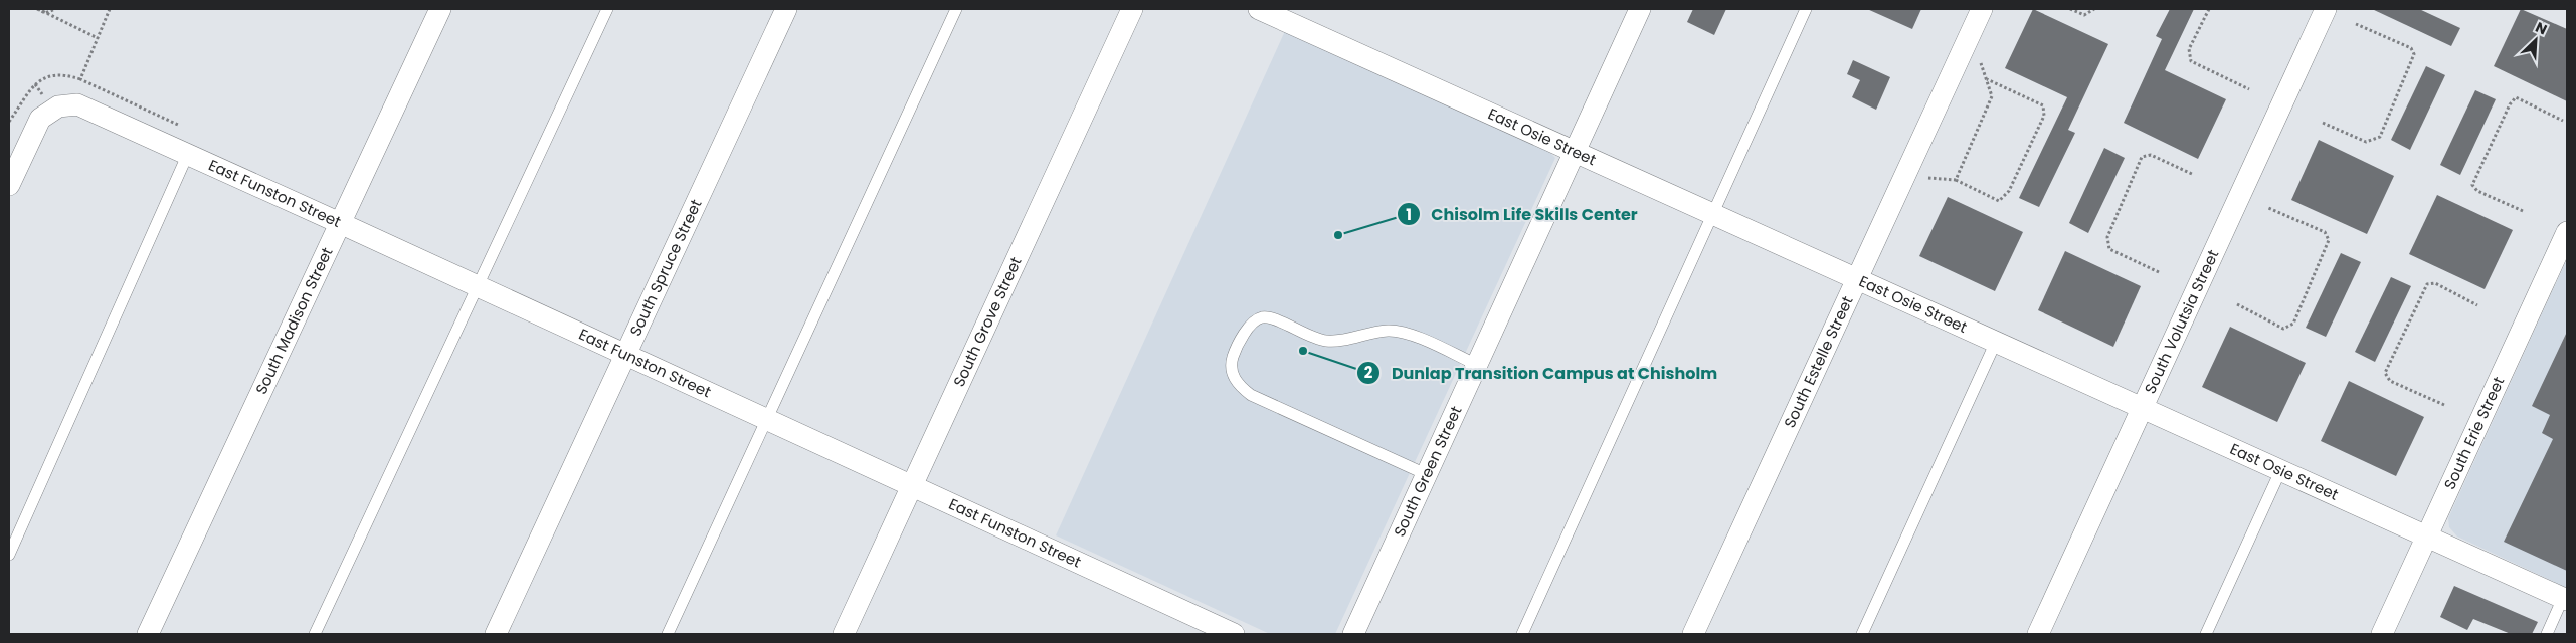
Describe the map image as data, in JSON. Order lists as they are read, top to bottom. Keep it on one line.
{"streets":{"street":["East Osie Street","East Funston Street","South Spruce Street","South Madison Street","South Grove Street","South Volutsia Street","South Estelle Street","South Erie Street","South Green Street"]},"crossings":[["East Osie Street","South Volutsia Street"],["East Osie Street","South Estelle Street"],["East Osie Street","South Erie Street"],["East Osie Street","South Green Street"],["East Funston Street","South Spruce Street"],["East Funston Street","South Madison Street"],["East Funston Street","South Grove Street"]],"places":["Chisolm Life Skills Center","Dunlap Transition Campus at Chisholm"],"north":"top right"}
